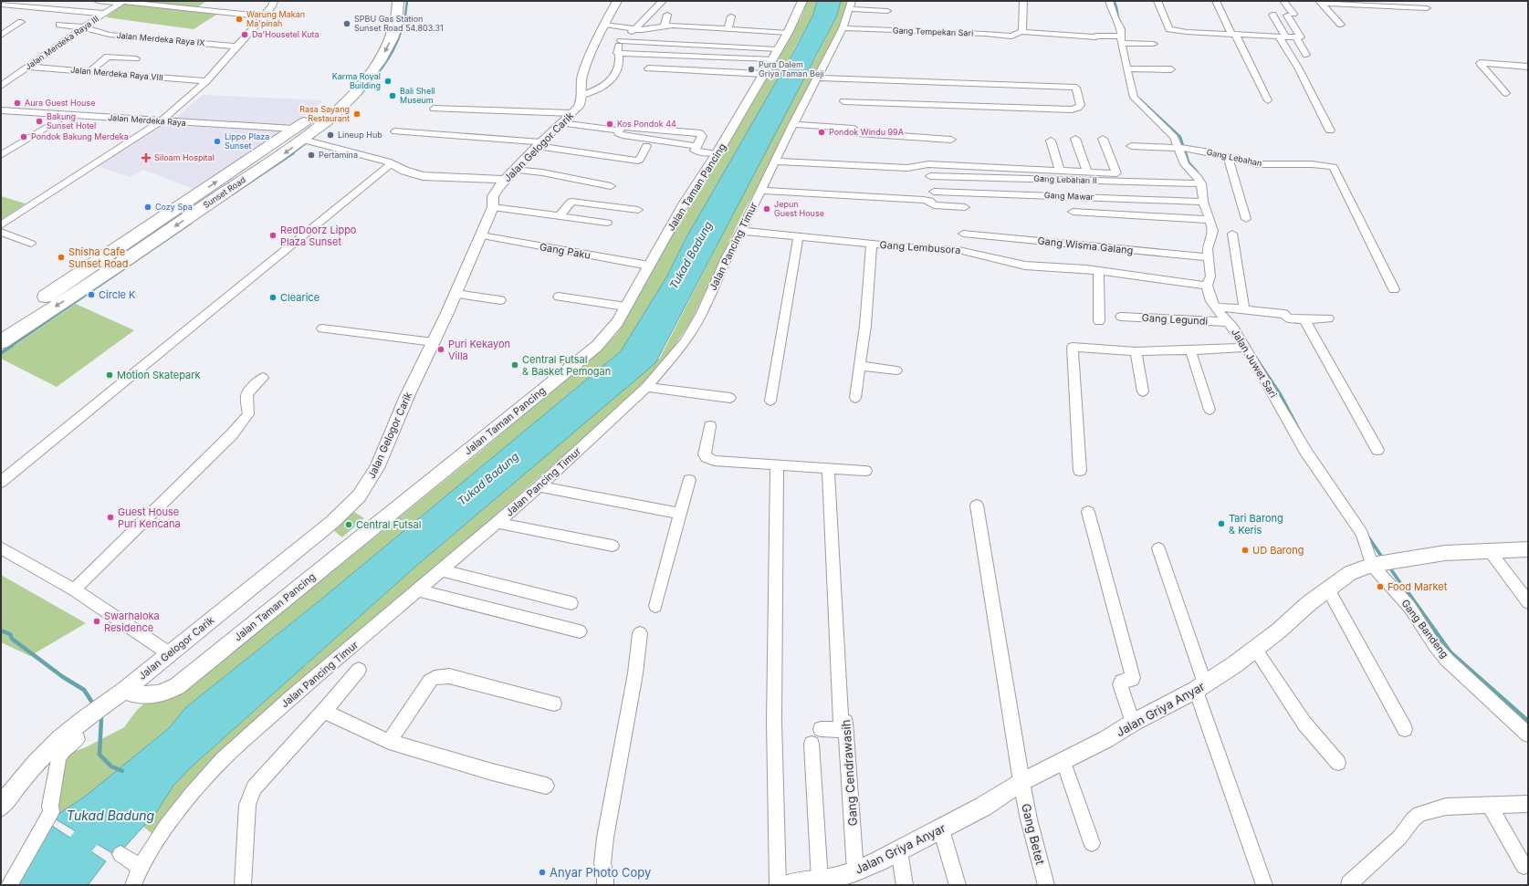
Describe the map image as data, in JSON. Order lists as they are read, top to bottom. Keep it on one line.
{"streets":{"highway":["Sunset Road"],"street":["Gang Tempekan Sari","Jalan Merdeka Raya IX","Jalan Merdeka Raya III","Jalan Merdeka Raya VIII","Jalan Merdeka Raya","Jalan Gelogor Carik","Gang Lebahan","Gang Lebahan II","Jalan Taman Pancing","Gang Mawar","Gang Wisma Galang","Jalan Pancing Timur","Gang Lembusora","Gang Paku","Gang Legundi","Jalan Juwet Sari","Gang Bandeng","Jalan Griya Anyar","Gang Cendrawasih","Gang Betet"]},"crossings":[["Gang Tempekan Sari","Jalan Pancing Timur"],["Jalan Merdeka Raya IX","Jalan Merdeka Raya III"],["Jalan Merdeka Raya III","Jalan Merdeka Raya VIII"],["Jalan Merdeka Raya","Jalan Gelogor Carik"],["Jalan Merdeka Raya","Sunset Road"],["Jalan Gelogor Carik","Jalan Taman Pancing"],["Jalan Gelogor Carik","Gang Paku"],["Gang Lebahan II","Jalan Juwet Sari"],["Jalan Taman Pancing","Gang Paku"],["Gang Mawar","Jalan Juwet Sari"],["Gang Wisma Galang","Jalan Juwet Sari"],["Jalan Pancing Timur","Gang Lembusora"],["Gang Lembusora","Jalan Juwet Sari"],["Gang Legundi","Jalan Juwet Sari"],["Jalan Juwet Sari","Gang Bandeng"],["Jalan Juwet Sari","Jalan Griya Anyar"],["Gang Bandeng","Jalan Griya Anyar"],["Jalan Griya Anyar","Gang Cendrawasih"],["Jalan Griya Anyar","Gang Betet"]],"water":["Tukad Badung"],"places":{"other":["Warung Makan Ma'pinah","SPBU Gas Station Sunset Road 54.803.31","Da'Housetel Kuta","Pura Dalem Griya Taman Beji","Karma Royal Building","Bali Shell Museum","Aura Guest House","Rasa Sayang Restaurant","Bakung Sunset Hotel","Kos Pondok 44","Pondok Windu 99A","Lineup Hub","Pondok Bakung Merdeka","Lippo Plaza Sunset","Pertamina","Cozy Spa","Jepun Guest House","RedDoorz Lippo Plaza Sunset","Shisha Cafe Sunset Road","Circle K","Clearice","Puri Kekayon Villa","Central Futsal & Basket Pemogan","Motion Skatepark","Guest House Puri Kencana","Tari Barong & Keris","Central Futsal","UD Barong","Food Market","Swarhaloka Residence","Anyar Photo Copy"],"health":["Siloam Hospital"]}}
